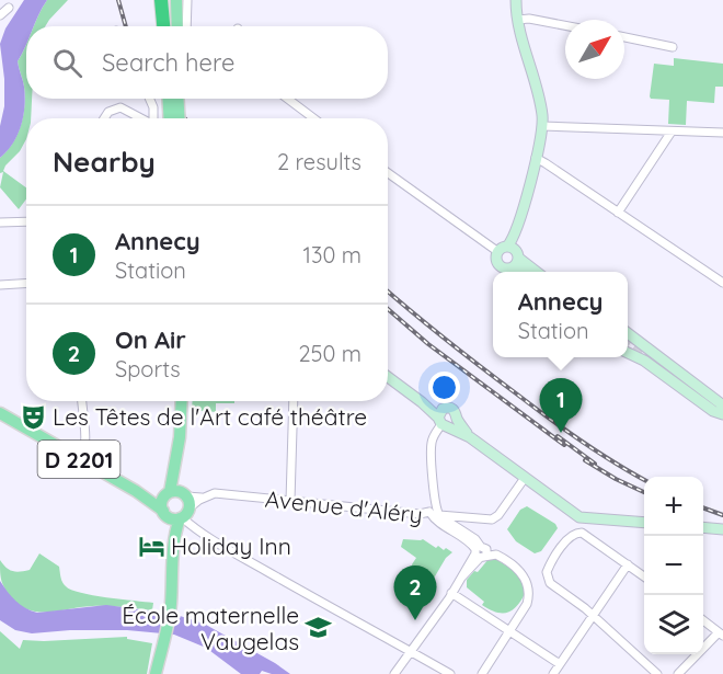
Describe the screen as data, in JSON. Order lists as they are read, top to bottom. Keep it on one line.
{"streets":{"main road":["D 2201"],"street":["Avenue d'Aléry"]},"places":{"theatre":["Les Têtes de l'Art café théâtre"],"hotel":["Holiday Inn"],"school or university":["École maternelle Vaugelas"]},"north":"top right","page":{"search":"Search here","heading":["Nearby","2 results"],"list":[{"mark":"1","name":"Annecy","note":"Station","value":"130 m"},{"mark":"2","name":"On Air","note":"Sports","value":"250 m"}],"popup":["Annecy","Station"],"pins":["1","2"],"map_buttons":["+","−"]}}
